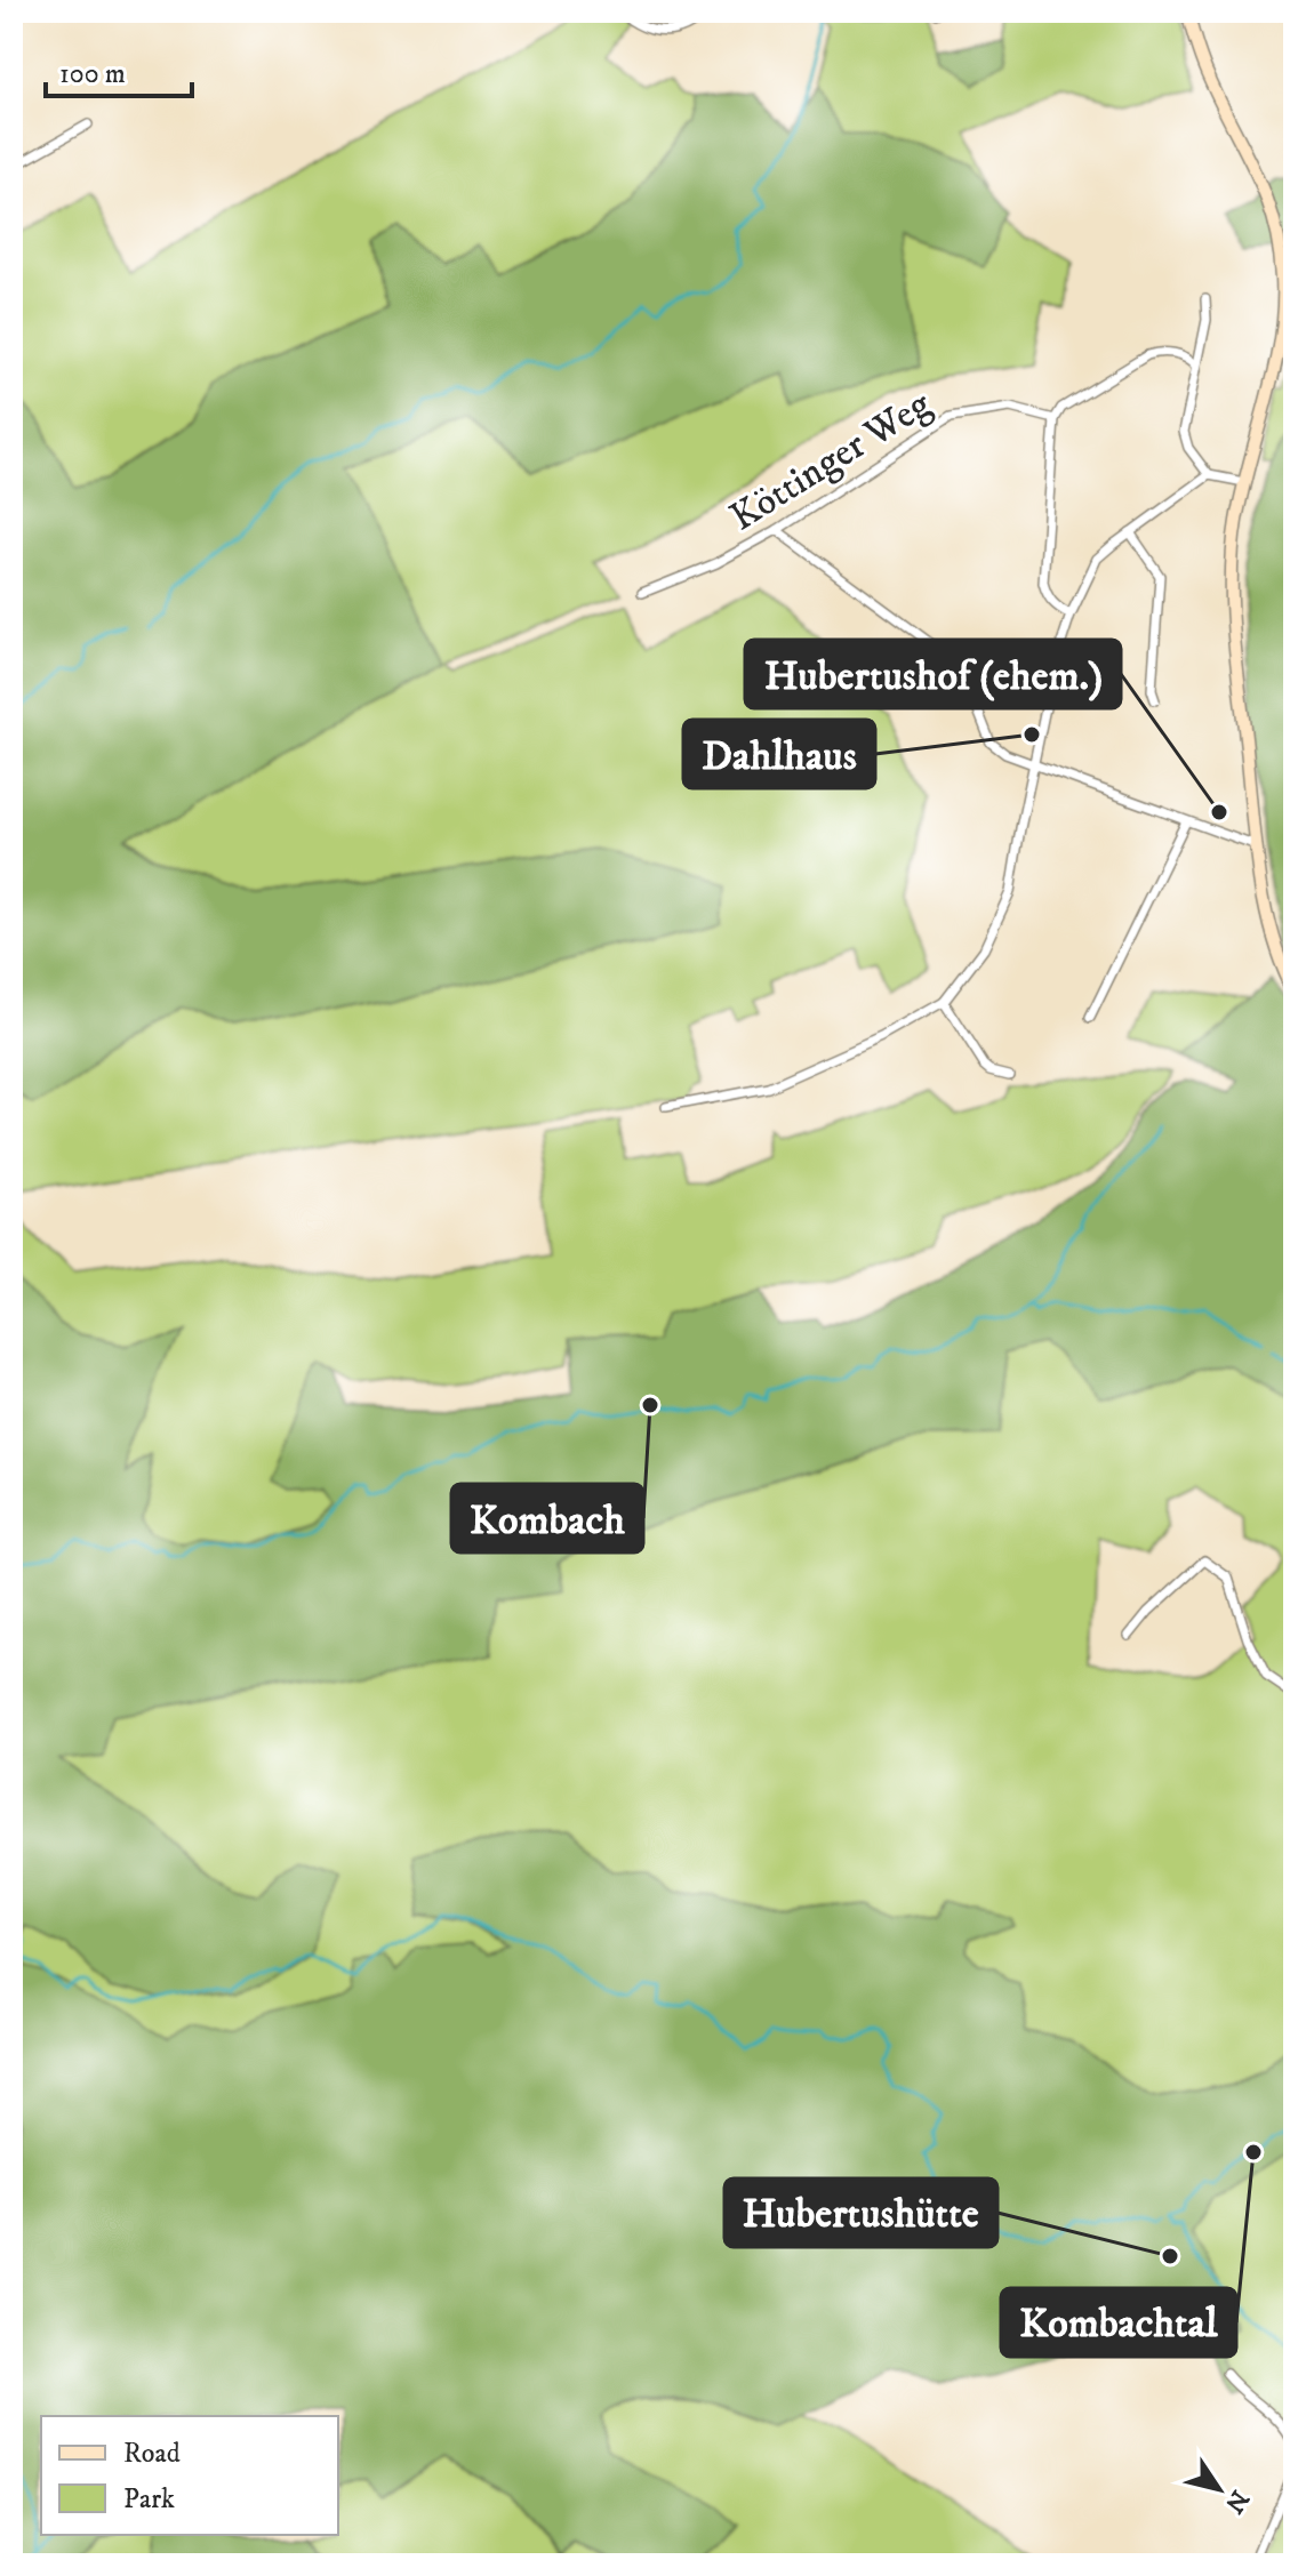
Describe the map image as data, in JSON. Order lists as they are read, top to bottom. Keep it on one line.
{"streets":{"street":["Köttinger Weg"]},"places":["Dahlhaus","Hubertushof (ehem.)","Kombach","Kombachtal","Hubertushütte"],"legend":["Road","Park"],"scale_bar":"100 m","north":"bottom right"}
